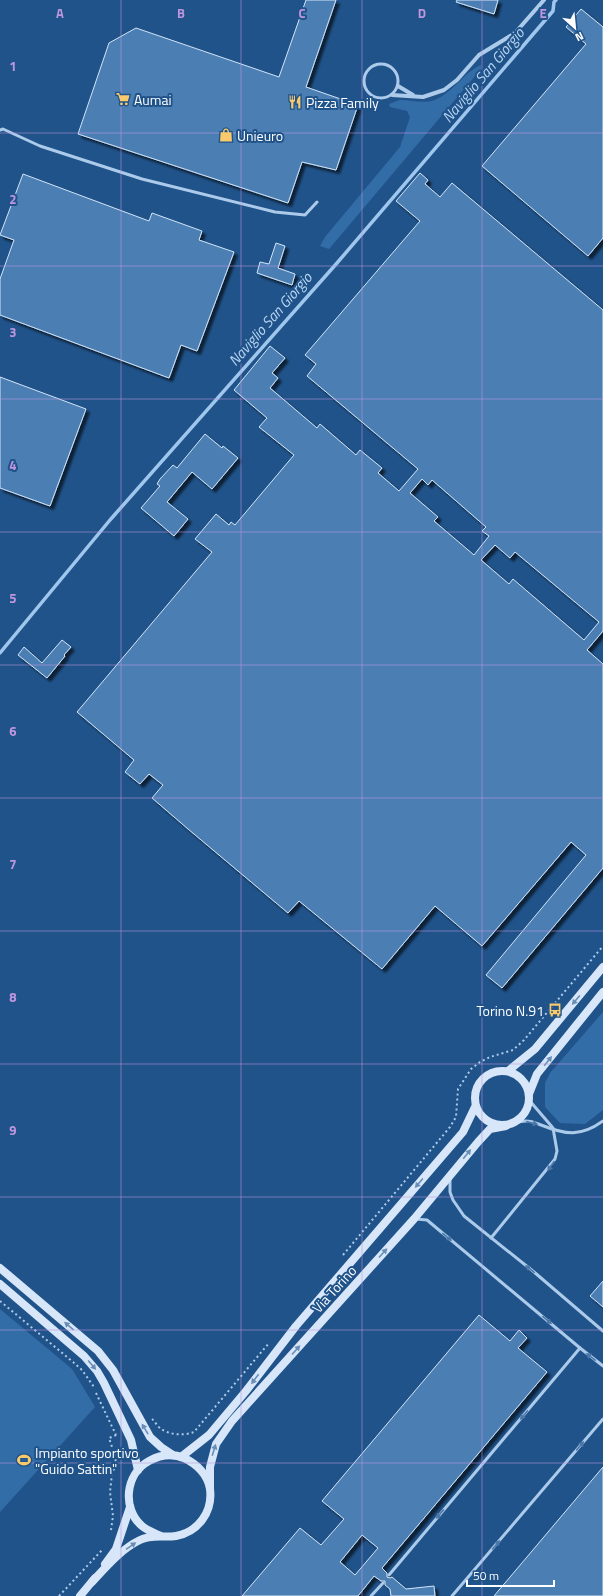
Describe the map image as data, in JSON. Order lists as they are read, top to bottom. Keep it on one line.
{"streets":{"main road":["Via Torino"]},"water":["Naviglio San Giorgio"],"places":{"supermarket":["Aumai"],"restaurant":["Pizza Family"],"shop":["Unieuro"],"bus stop":["Torino N.91"],"sports":["Impianto sportivo \"Guido Sattin\""]},"scale_bar":"50 m","north":"bottom right","grid":{"columns":["A","B","C","D","E"],"rows":["1","2","3","4","5","6","7","8","9"]}}
